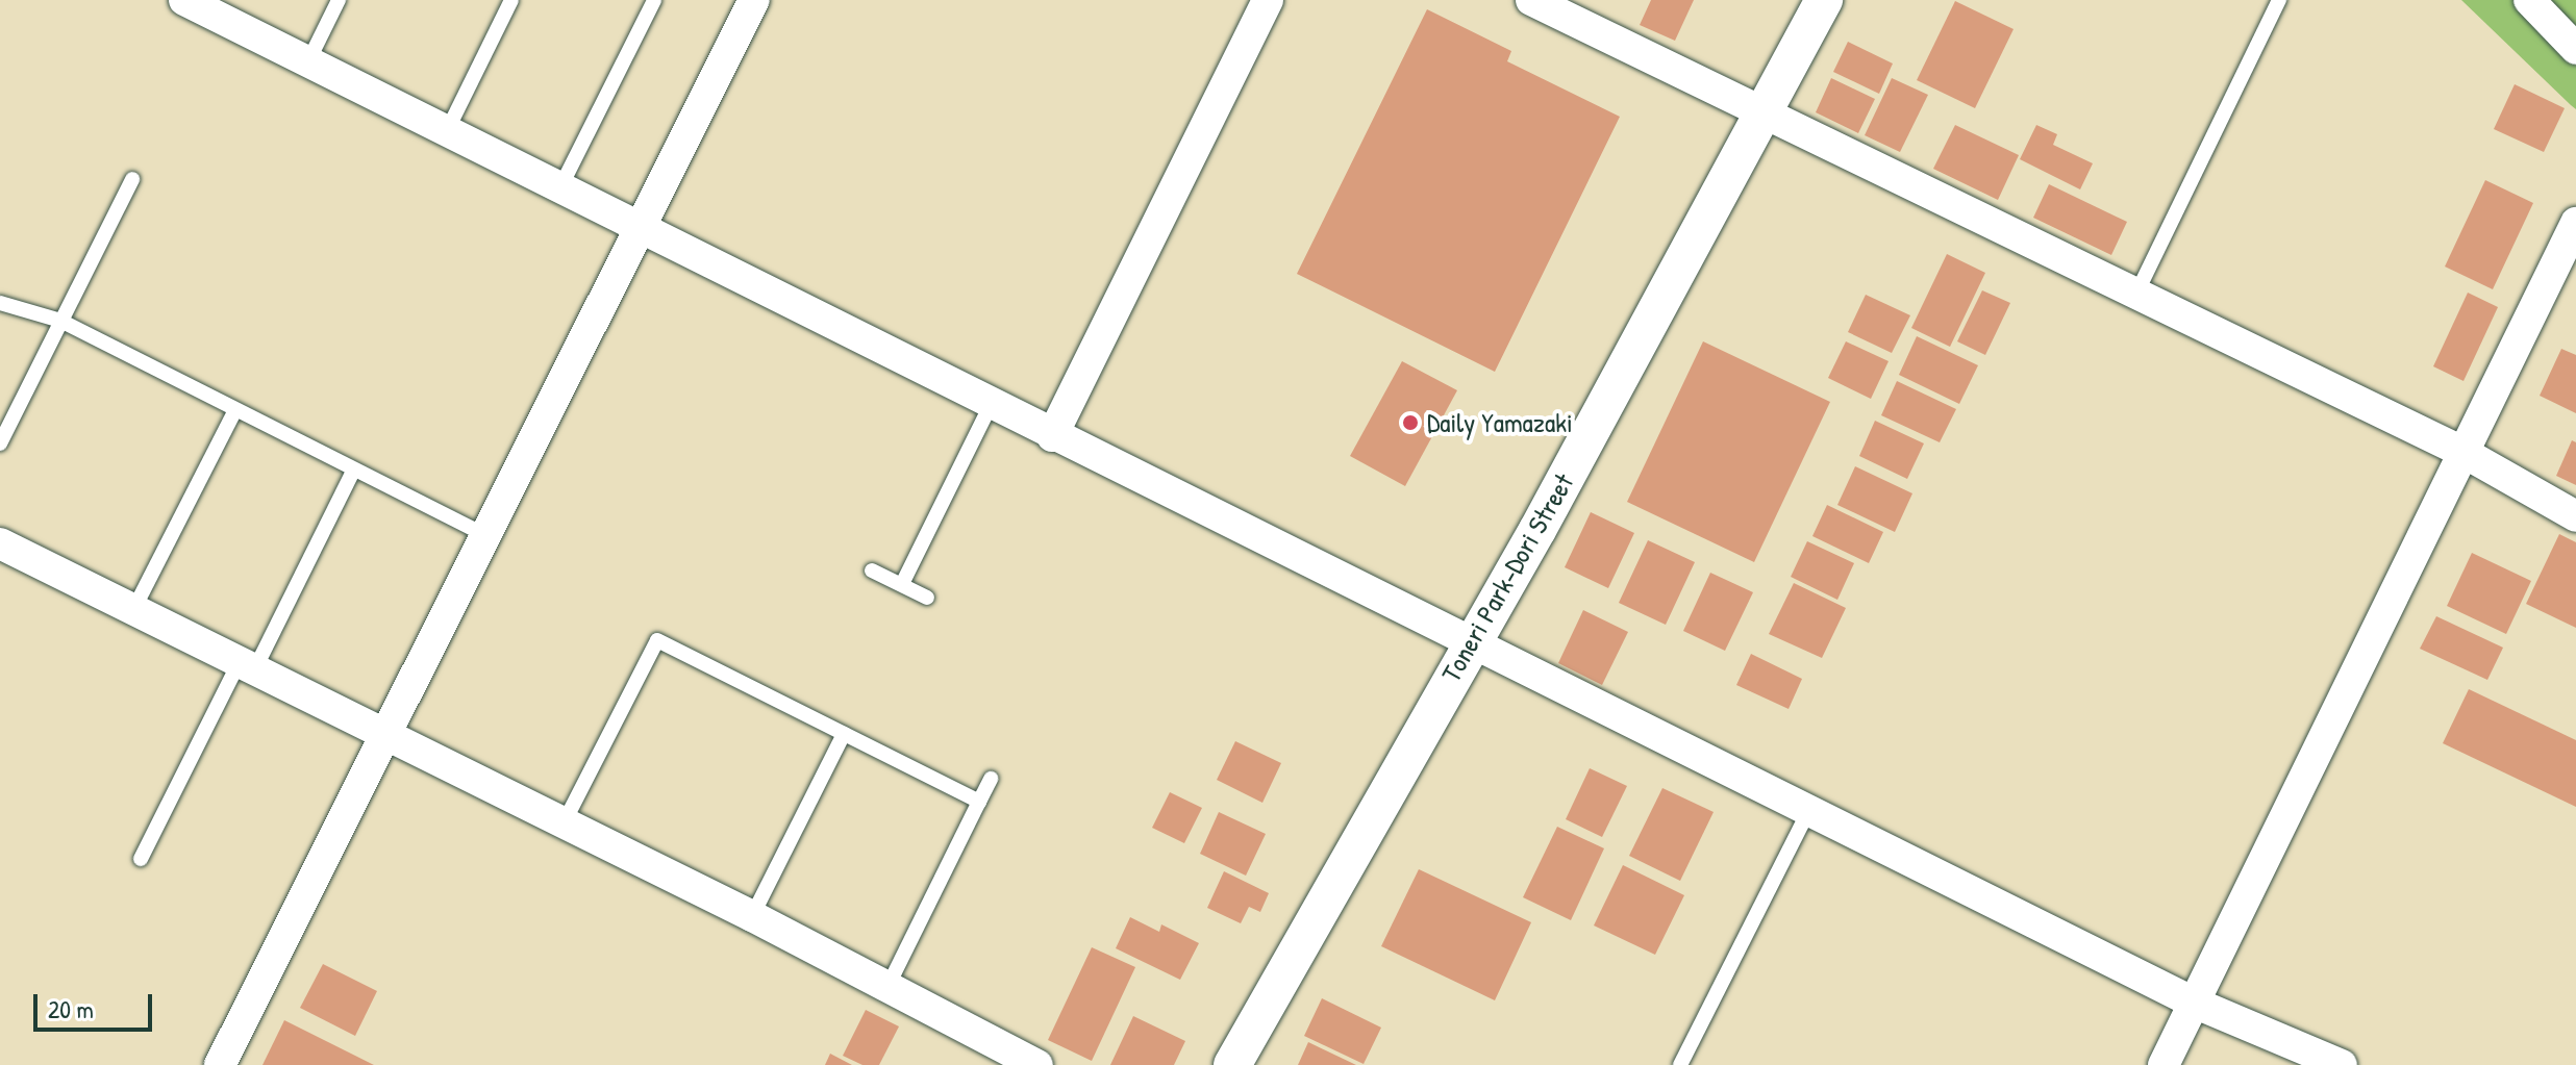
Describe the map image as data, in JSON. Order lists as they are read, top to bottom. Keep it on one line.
{"streets":{"street":["Toneri Park-Dori Street"]},"places":["Daily Yamazaki"],"scale_bar":"20 m"}
